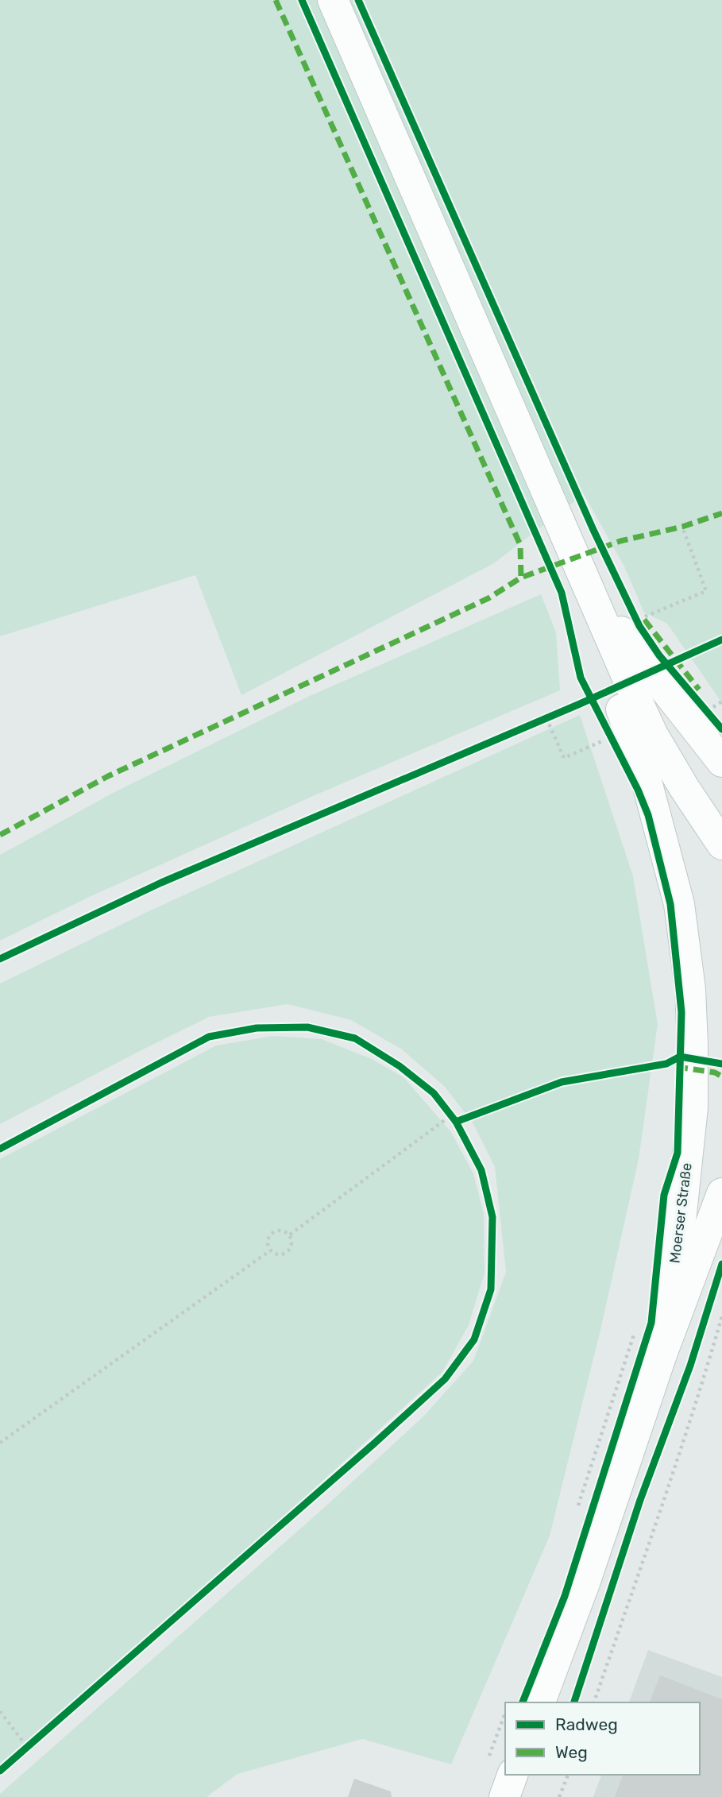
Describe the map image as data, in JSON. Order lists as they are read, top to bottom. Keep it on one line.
{"streets":{"main road":["Moerser Straße"]},"legend":["Radweg","Weg"]}
